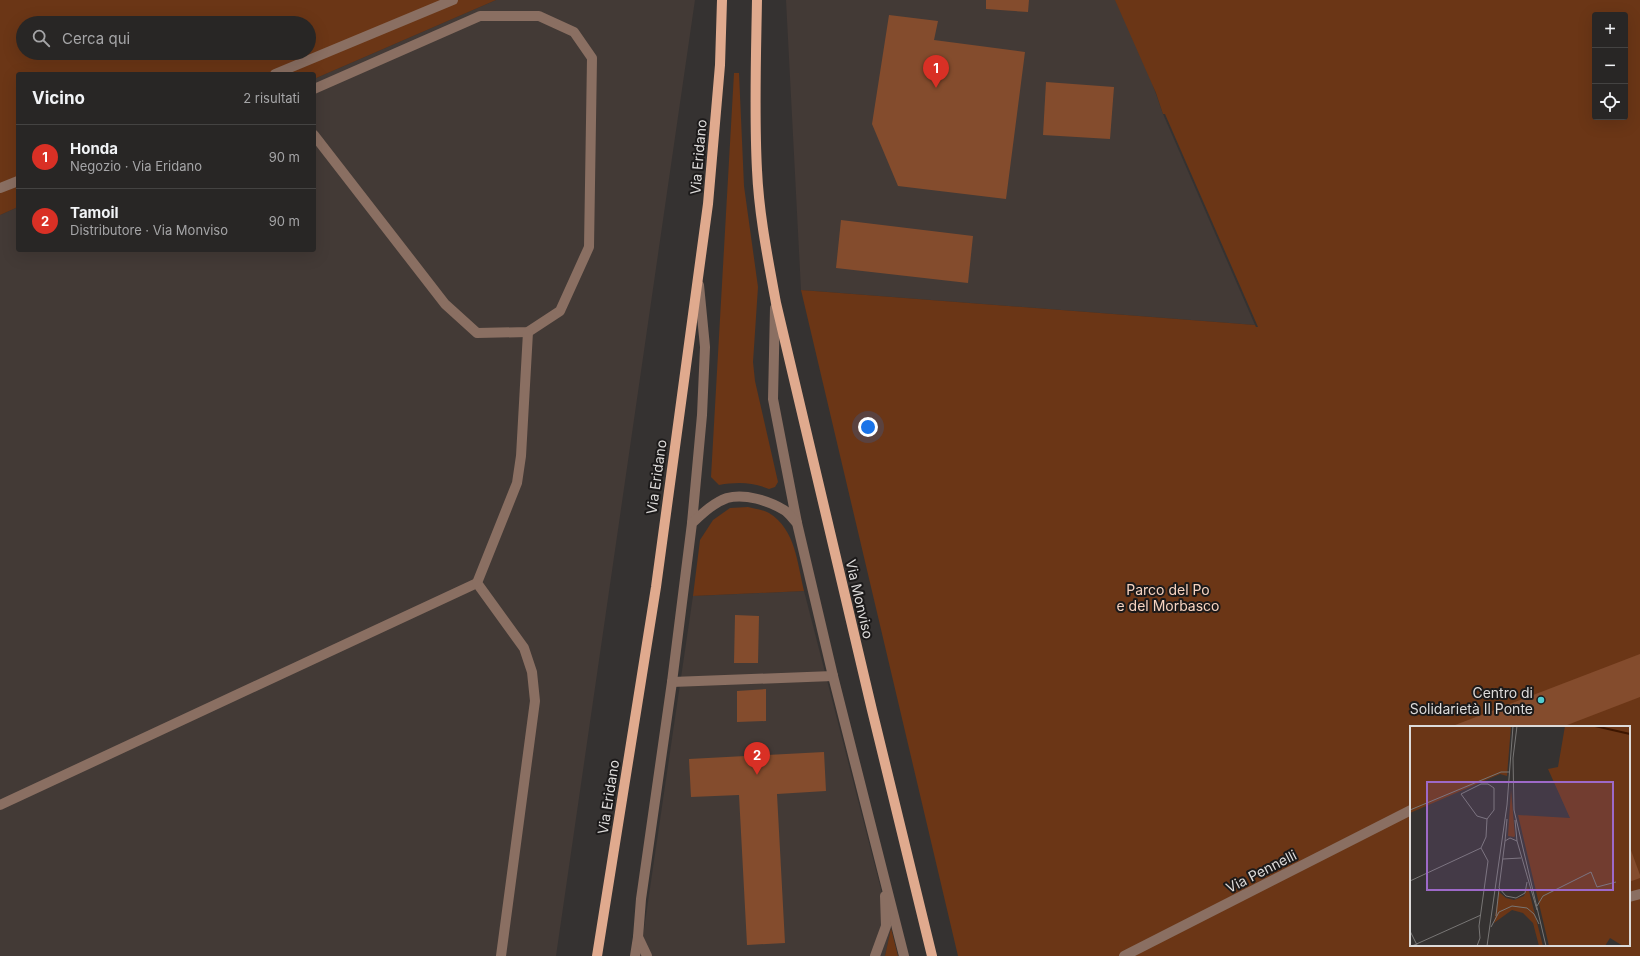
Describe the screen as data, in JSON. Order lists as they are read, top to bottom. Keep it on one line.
{"streets":{"main road":["Via Eridano","Via Monviso"],"street":["Via Pennelli"]},"parks":["Parco del Po e del Morbasco"],"places":["Centro di Solidarietà Il Ponte"],"page":{"map_buttons":["+","−"],"search":"Cerca qui","pins":["1","2"],"heading":["Vicino","2 risultati"],"list":[{"mark":"1","name":"Honda","note":"Negozio · Via Eridano","value":"90 m"},{"mark":"2","name":"Tamoil","note":"Distributore · Via Monviso","value":"90 m"}]}}
